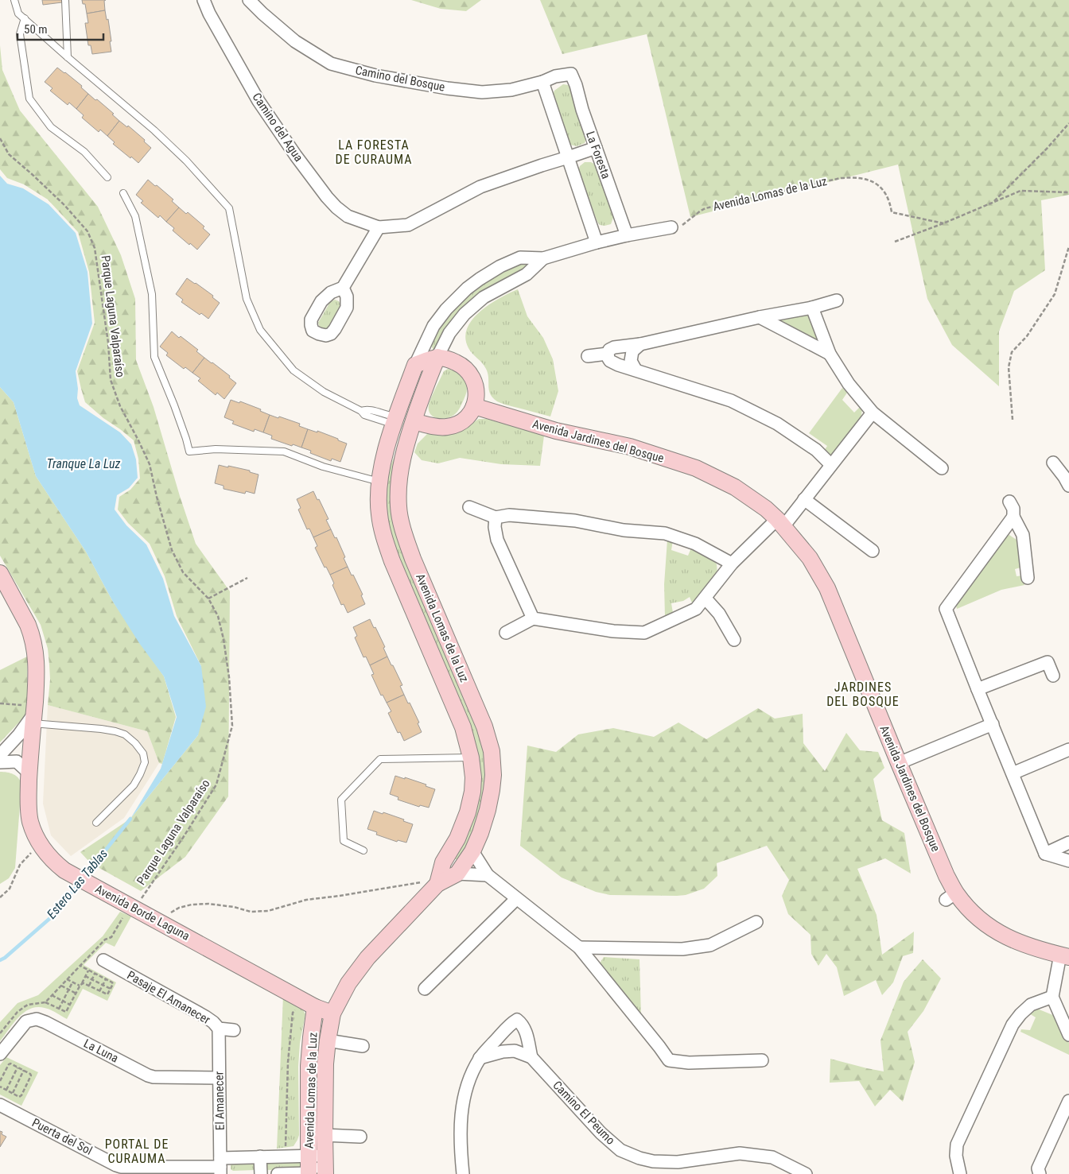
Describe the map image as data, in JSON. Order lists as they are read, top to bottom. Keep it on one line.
{"streets":{"street":["Camino del Bosque","Camino del Agua","La Foresta","Avenida Lomas de la Luz","Avenida Jardines del Bosque","Avenida Borde Laguna","Pasaje El Amanecer","La Luna","El Amanecer","Camino El Peumo","Puerta del Sol"],"path":["Parque Laguna Valparaíso"]},"crossings":[["Camino del Bosque","La Foresta"],["Camino del Agua","La Foresta"],["La Foresta","Avenida Lomas de la Luz"],["Avenida Lomas de la Luz","Avenida Borde Laguna"],["Avenida Lomas de la Luz","Puerta del Sol"],["Parque Laguna Valparaíso","Avenida Borde Laguna"],["Pasaje El Amanecer","El Amanecer"],["La Luna","El Amanecer"],["El Amanecer","Puerta del Sol"]],"districts":["LA FORESTA DE CURAUMA","JARDINES DEL BOSQUE","PORTAL DE CURAUMA"],"water":["Tranque La Luz","Estero Las Tablas"],"scale_bar":"50 m"}
